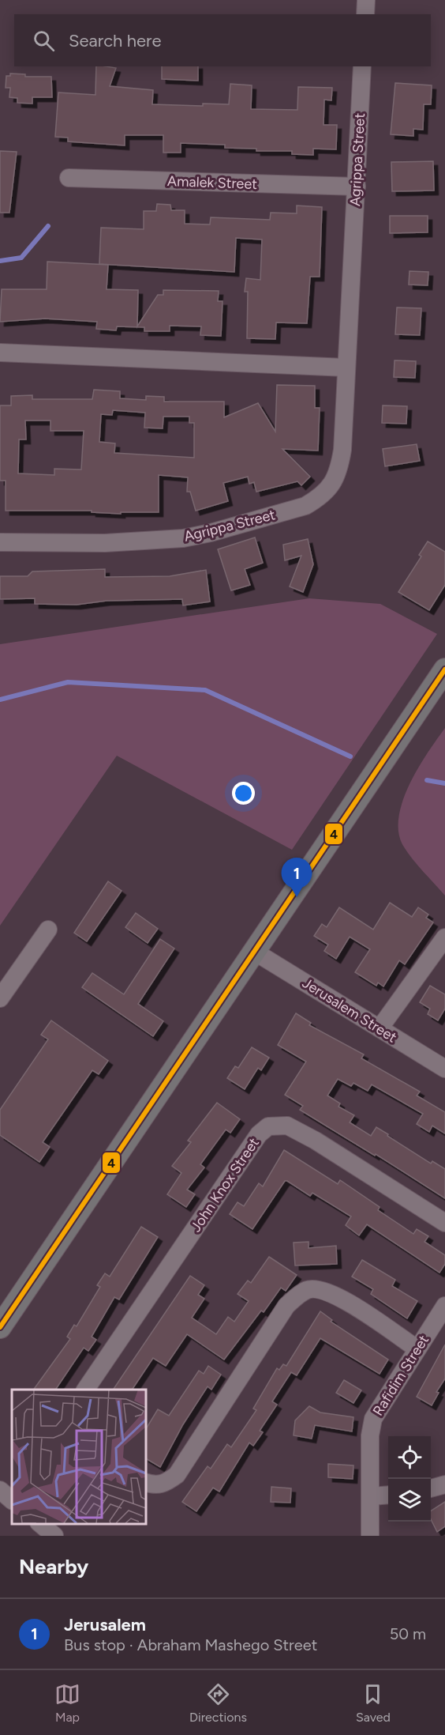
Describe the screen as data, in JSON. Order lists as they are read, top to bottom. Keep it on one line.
{"streets":{"street":["Agrippa Street","Amalek Street","Jerusalem Street","John Knox Street","Rafidim Street"]},"crossings":[["Agrippa Street","Amalek Street"]],"lines":["transit line 4"],"page":{"search":"Search here","pins":"1","heading":"Nearby","list":[{"mark":"1","name":"Jerusalem","note":"Bus stop · Abraham Mashego Street","value":"50 m"}],"nav":["Map","Directions","Saved"]}}
